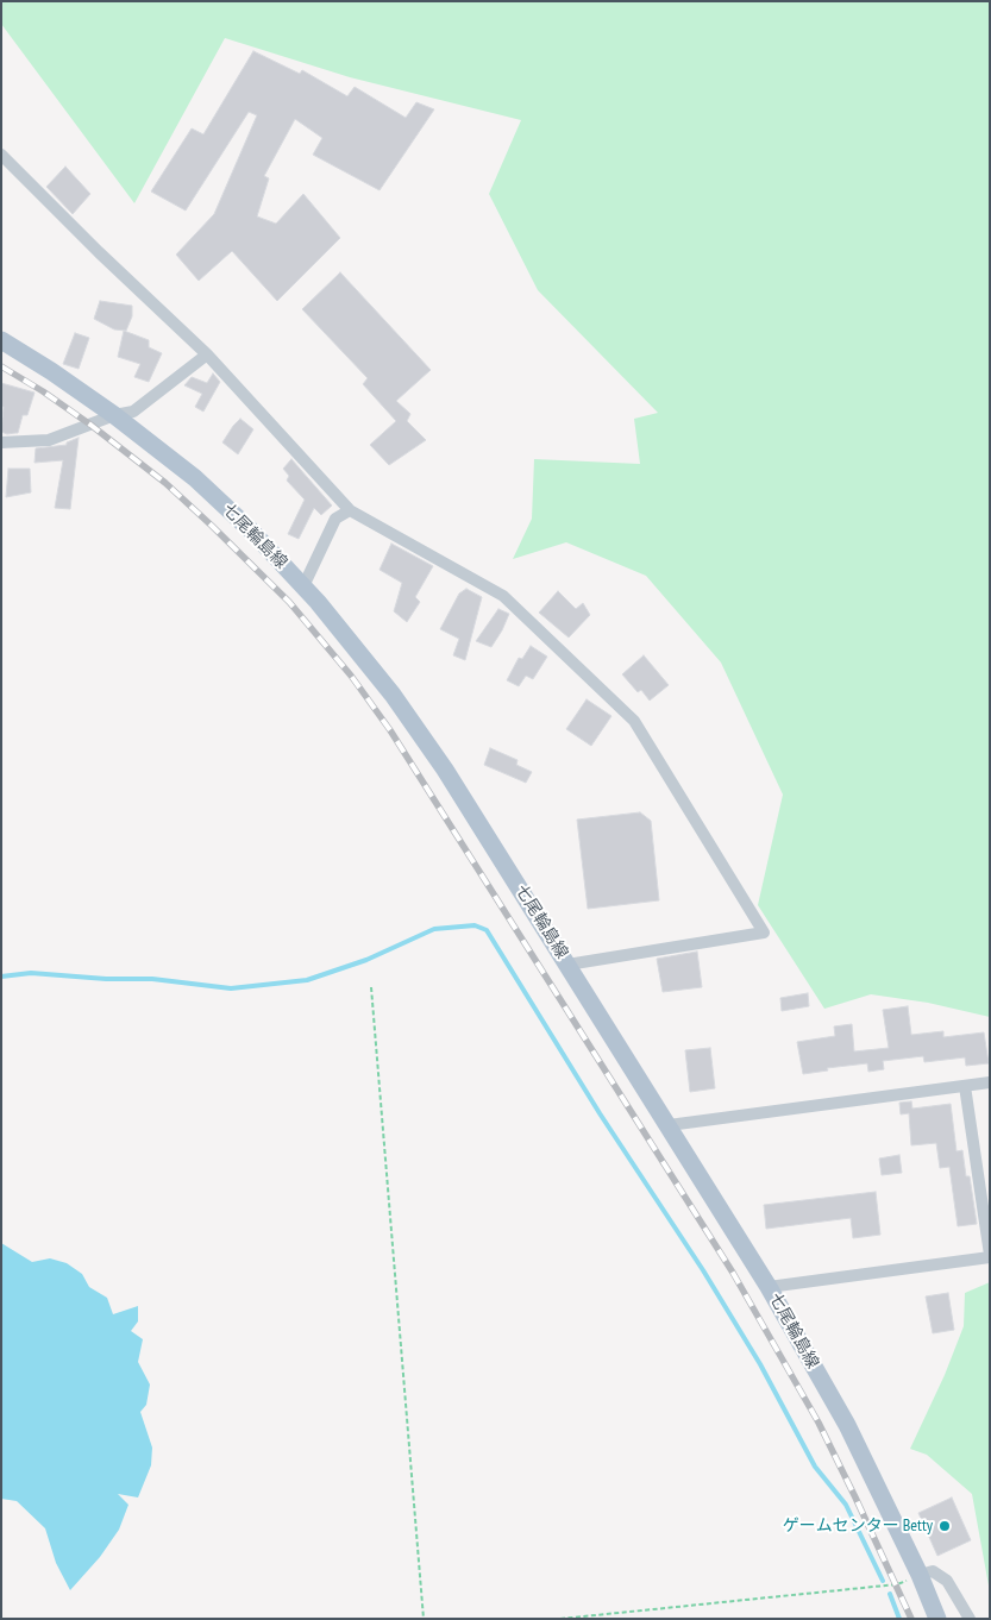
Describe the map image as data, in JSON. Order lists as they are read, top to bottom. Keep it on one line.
{"streets":{"main road":["七尾輪島線"]},"places":["ゲームセンター Betty"]}
